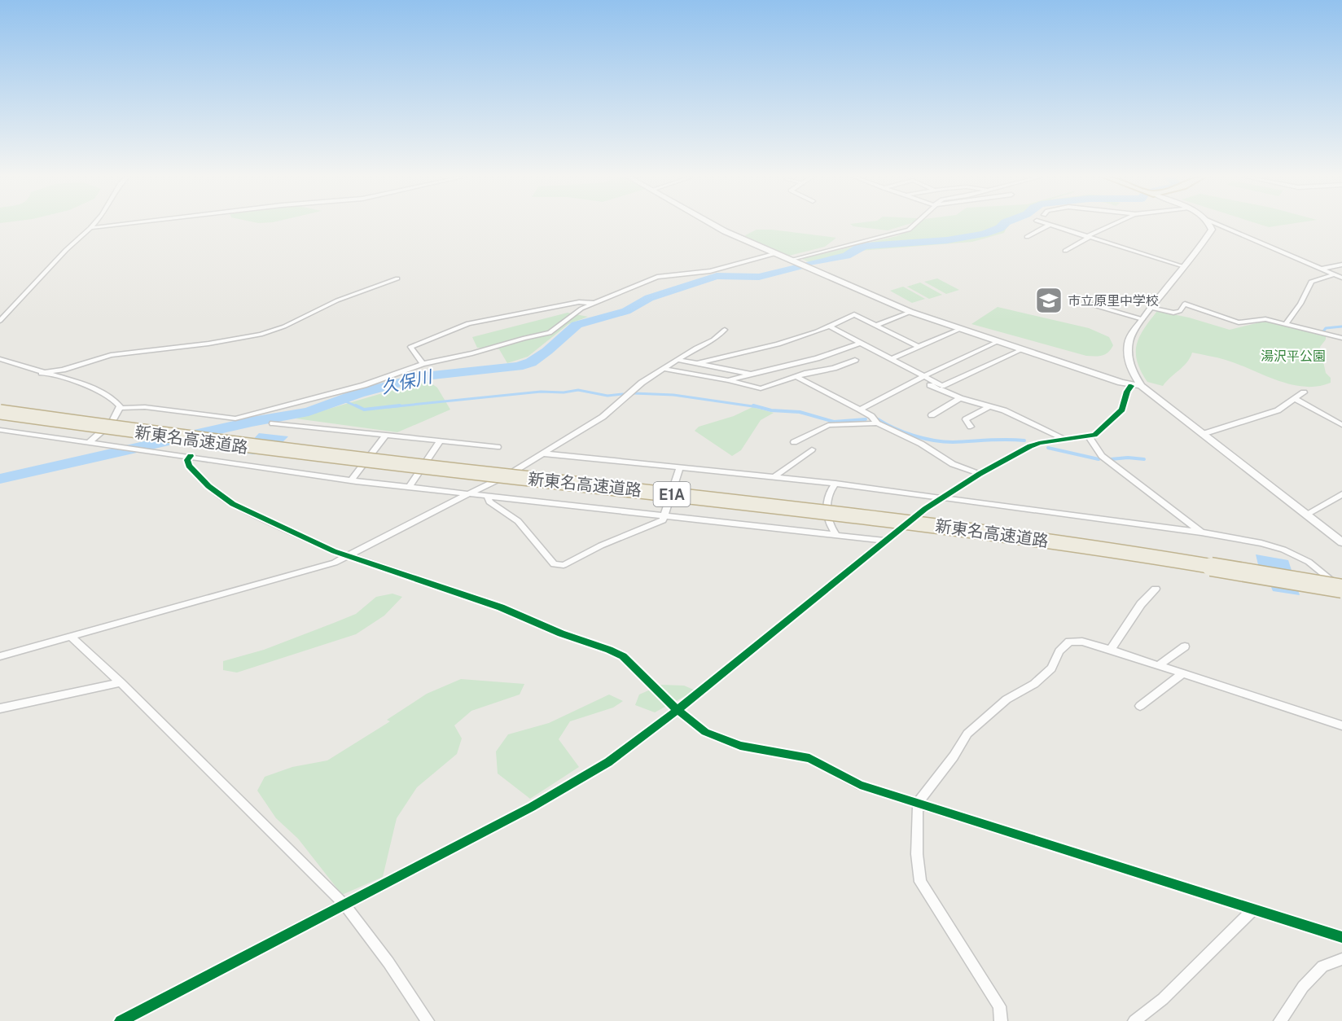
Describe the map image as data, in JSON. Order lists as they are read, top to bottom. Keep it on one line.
{"streets":{"highway":["新東名高速道路","E1A"]},"water":["久保川"],"parks":["湯沢平公園"],"places":{"school or university":["市立原里中学校"]}}
